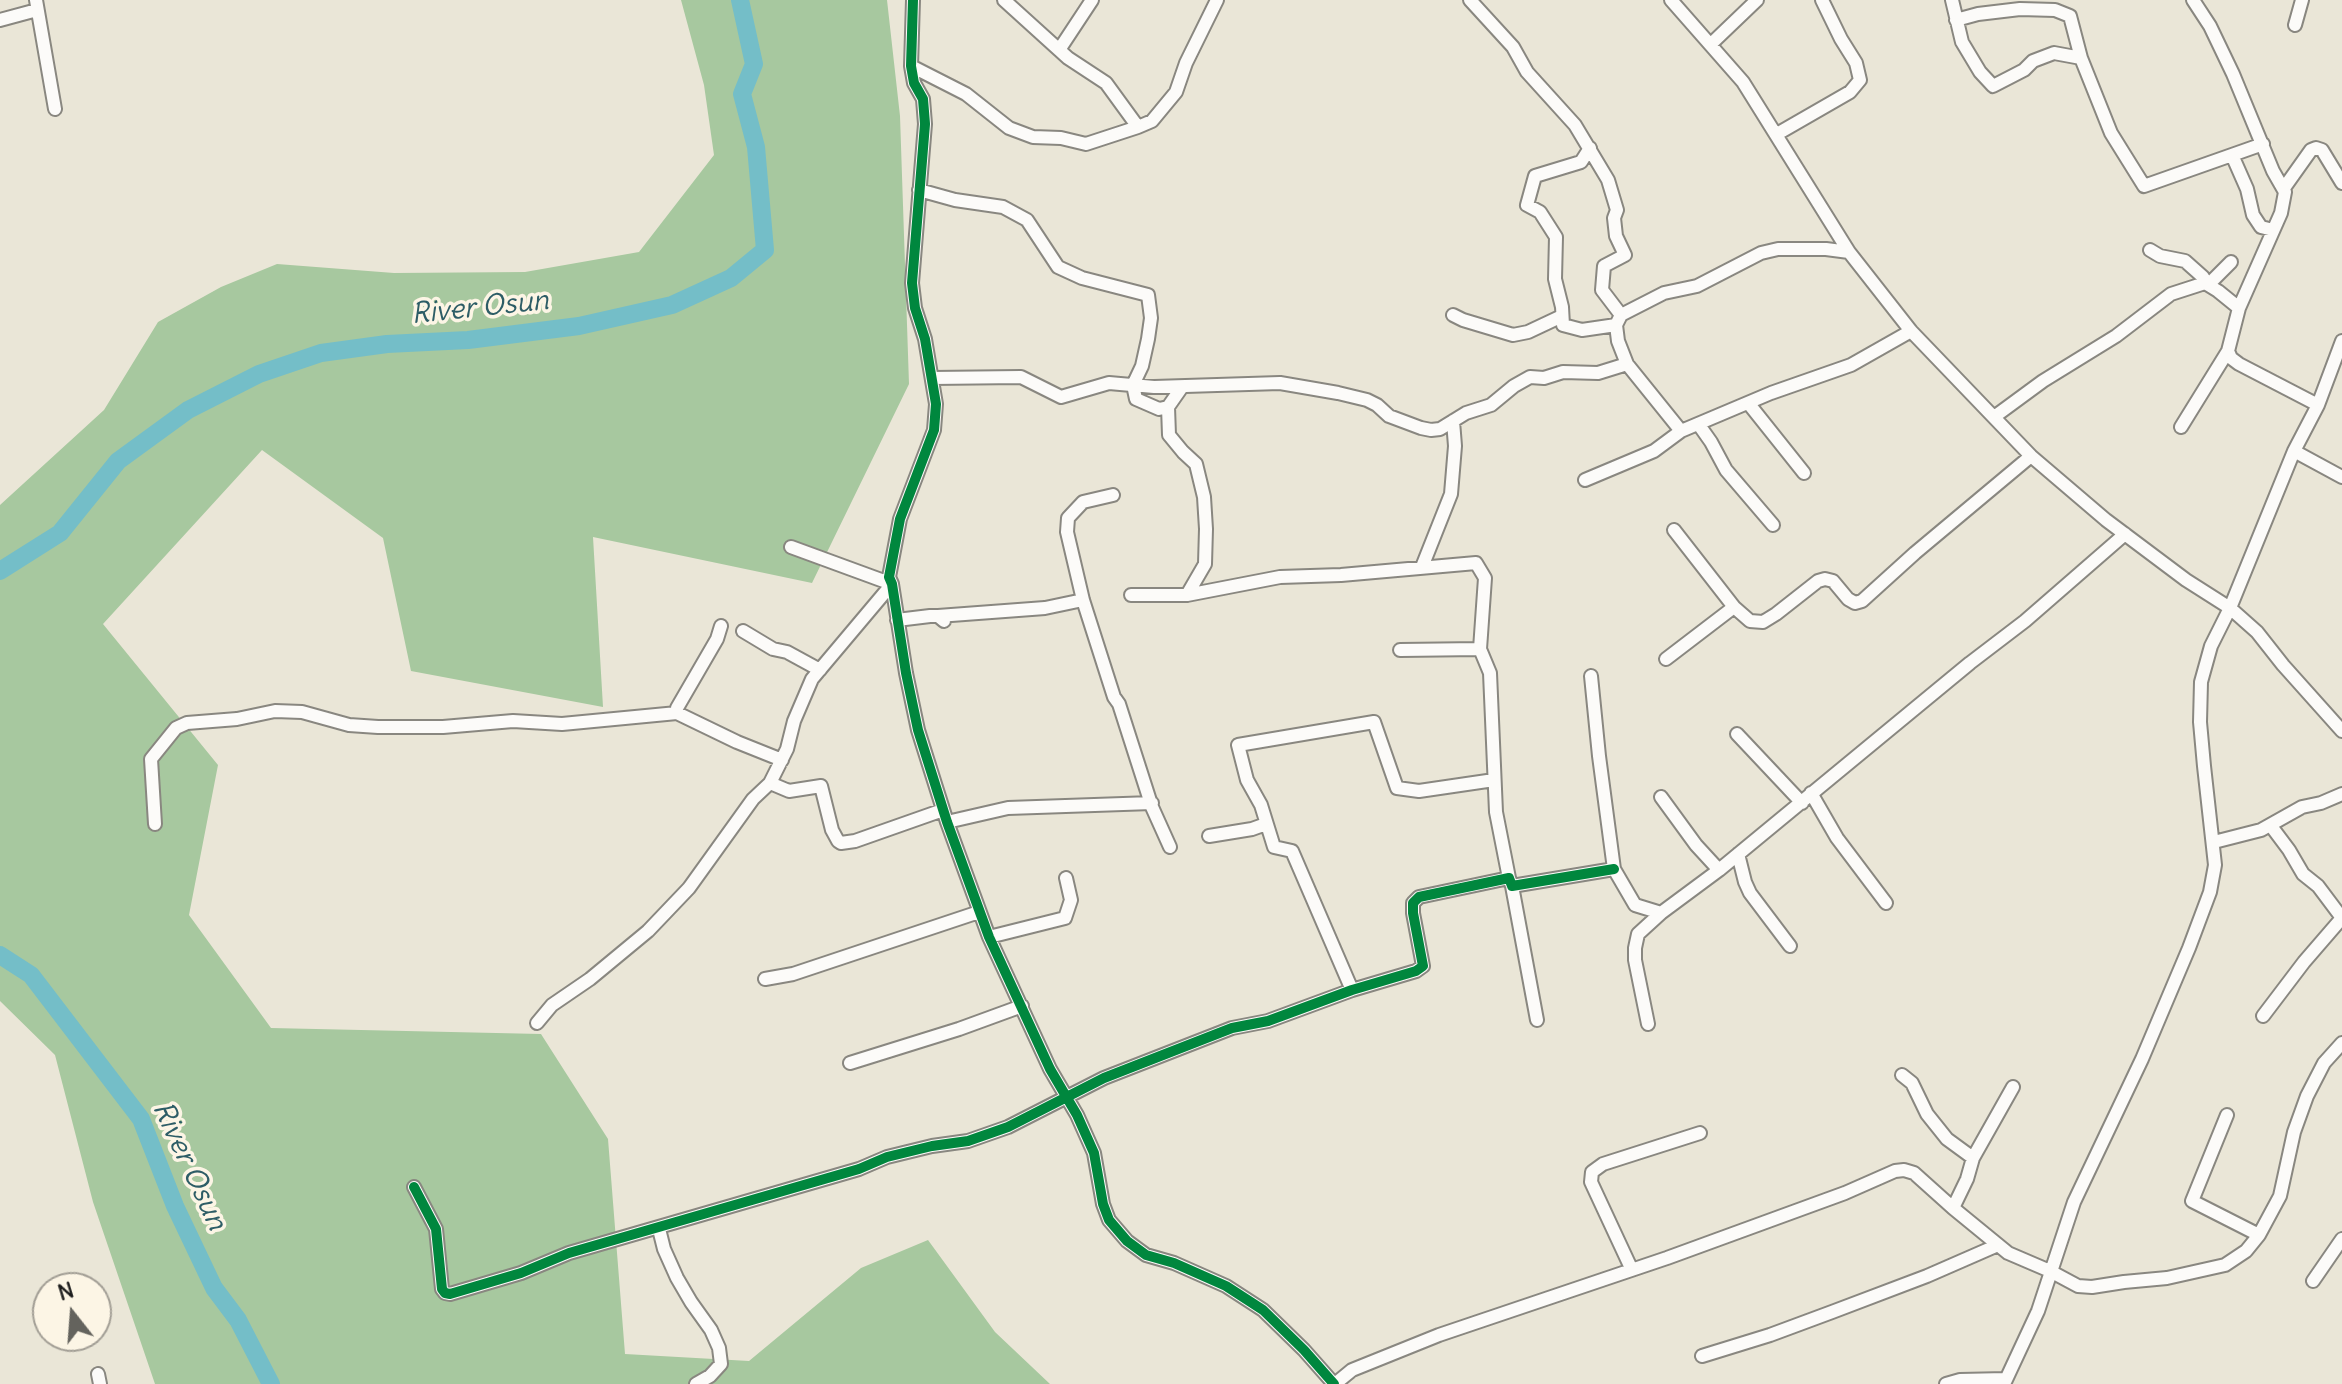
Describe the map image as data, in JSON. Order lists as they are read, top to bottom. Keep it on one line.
{"water":["River Osun"],"north":"top"}
